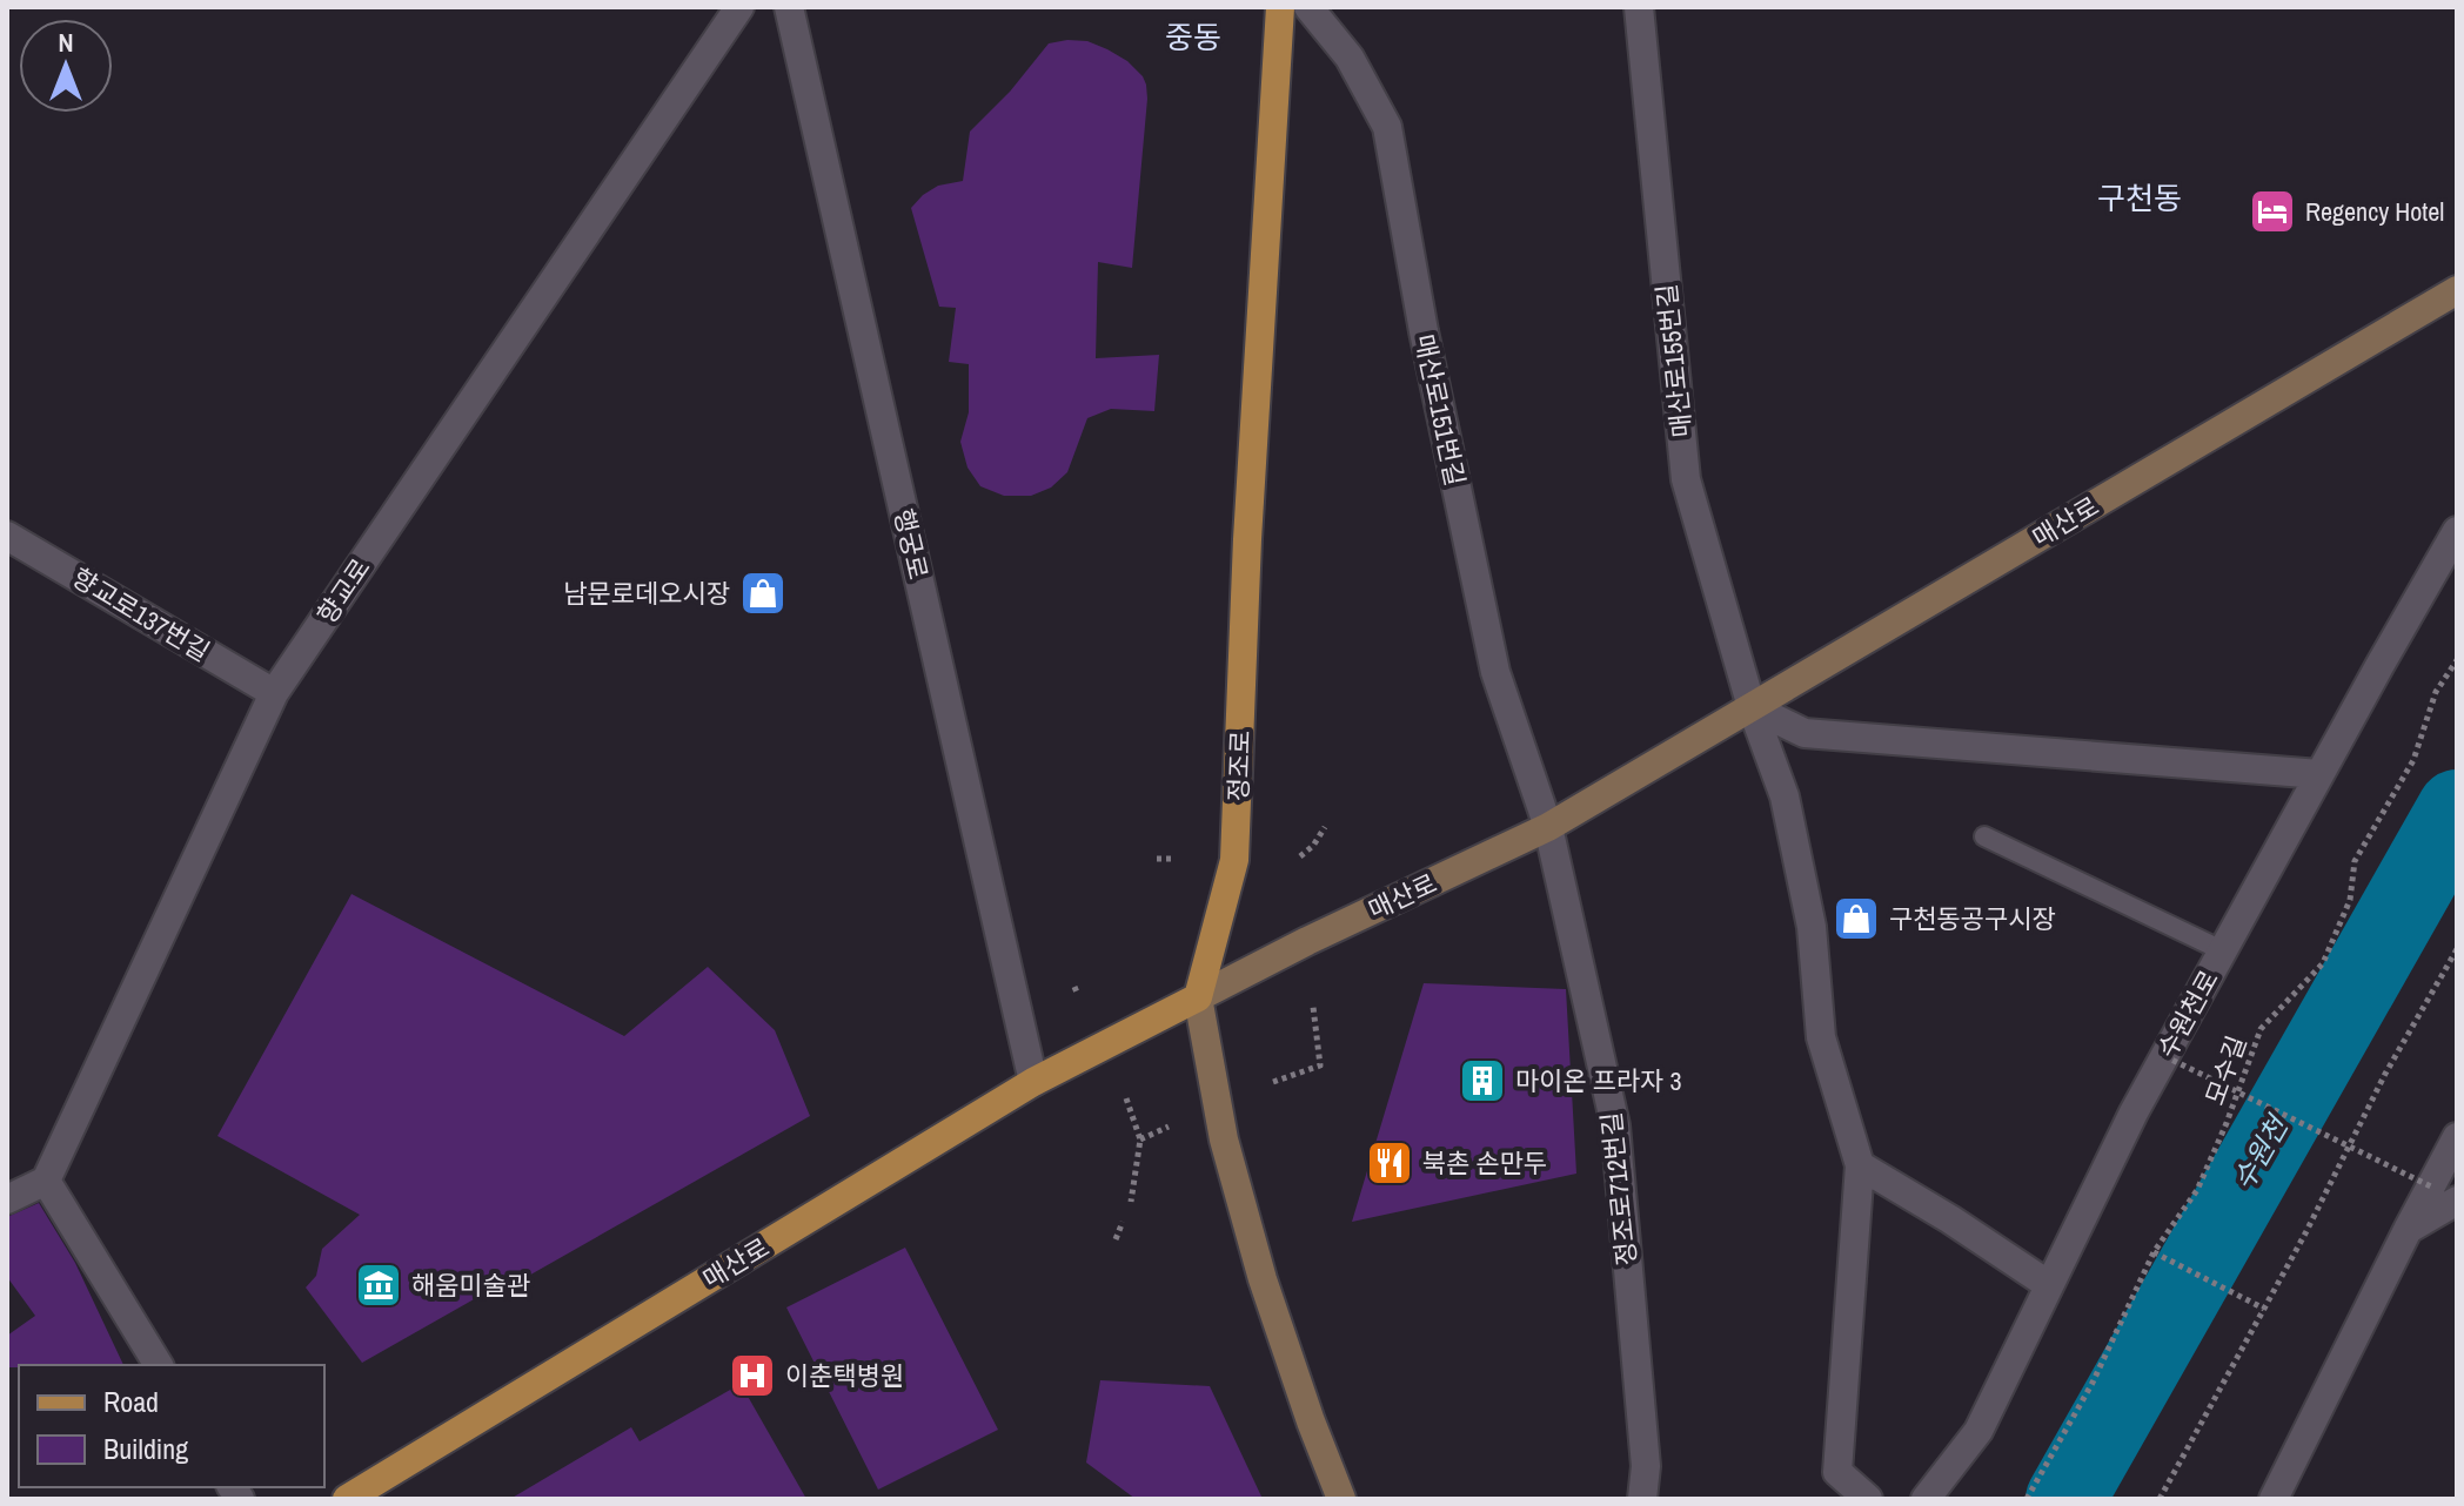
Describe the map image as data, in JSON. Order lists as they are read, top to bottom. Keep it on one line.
{"streets":{"main road":["매산로","정조로"],"street":["매산로155번길","매산로151번길","행궁로","향교로","향교로137번길","수원천로","정조로712번길"],"path":["모수길"]},"crossings":[["매산로155번길","매산로"],["매산로151번길","매산로"],["매산로151번길","정조로712번길"],["매산로","행궁로"],["매산로","정조로"],["매산로","정조로712번길"],["향교로","향교로137번길"]],"districts":["중동","구천동"],"water":["수원천"],"places":{"hotel":["Regency Hotel"],"shop":["남문로데오시장","구천동공구시장"],"building":["마이온 프라자 3"],"restaurant":["북촌 손만두"],"museum":["해움미술관"],"hospital":["이춘택병원"]},"legend":["Road","Building"],"north":"top"}
